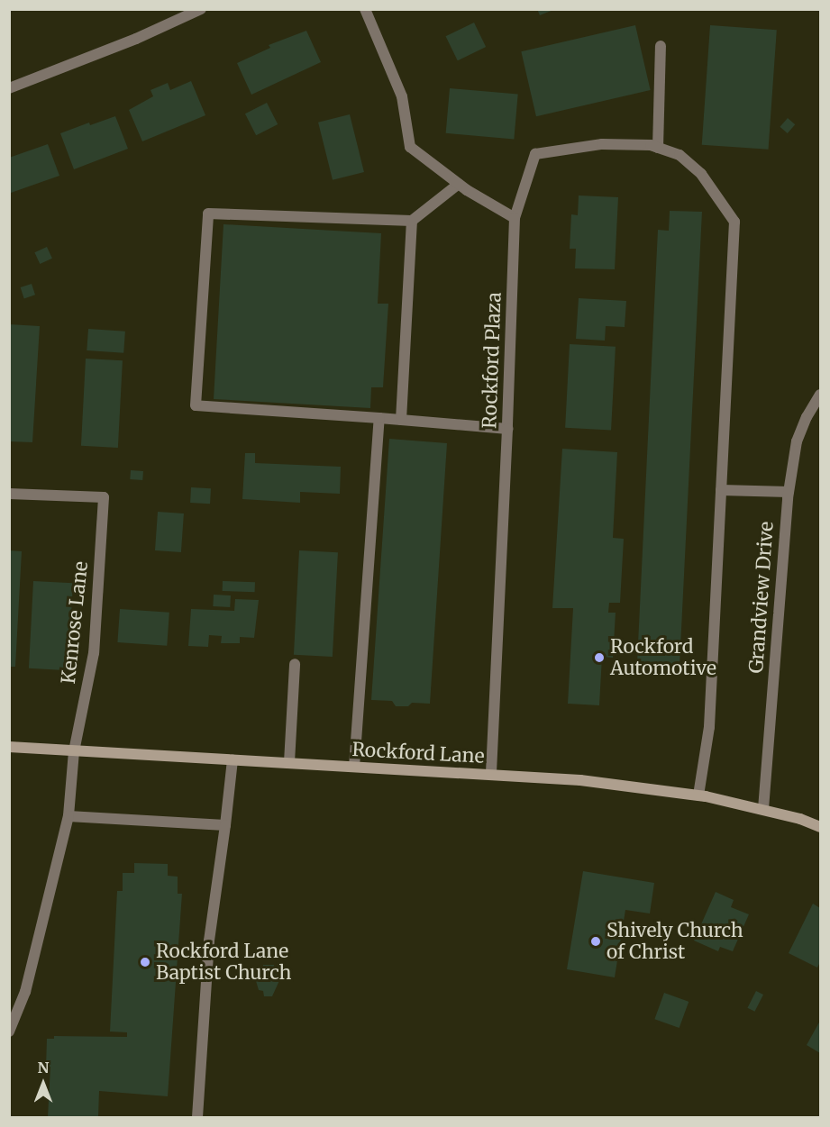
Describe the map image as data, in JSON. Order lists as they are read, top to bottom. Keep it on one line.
{"streets":{"main road":["Rockford Lane"],"street":["Rockford Plaza","Grandview Drive","Kenrose Lane"]},"crossings":[["Rockford Plaza","Rockford Lane"],["Grandview Drive","Rockford Lane"],["Kenrose Lane","Rockford Lane"]],"places":["Rockford Automotive","Shively Church of Christ","Rockford Lane Baptist Church"],"north":"top"}
